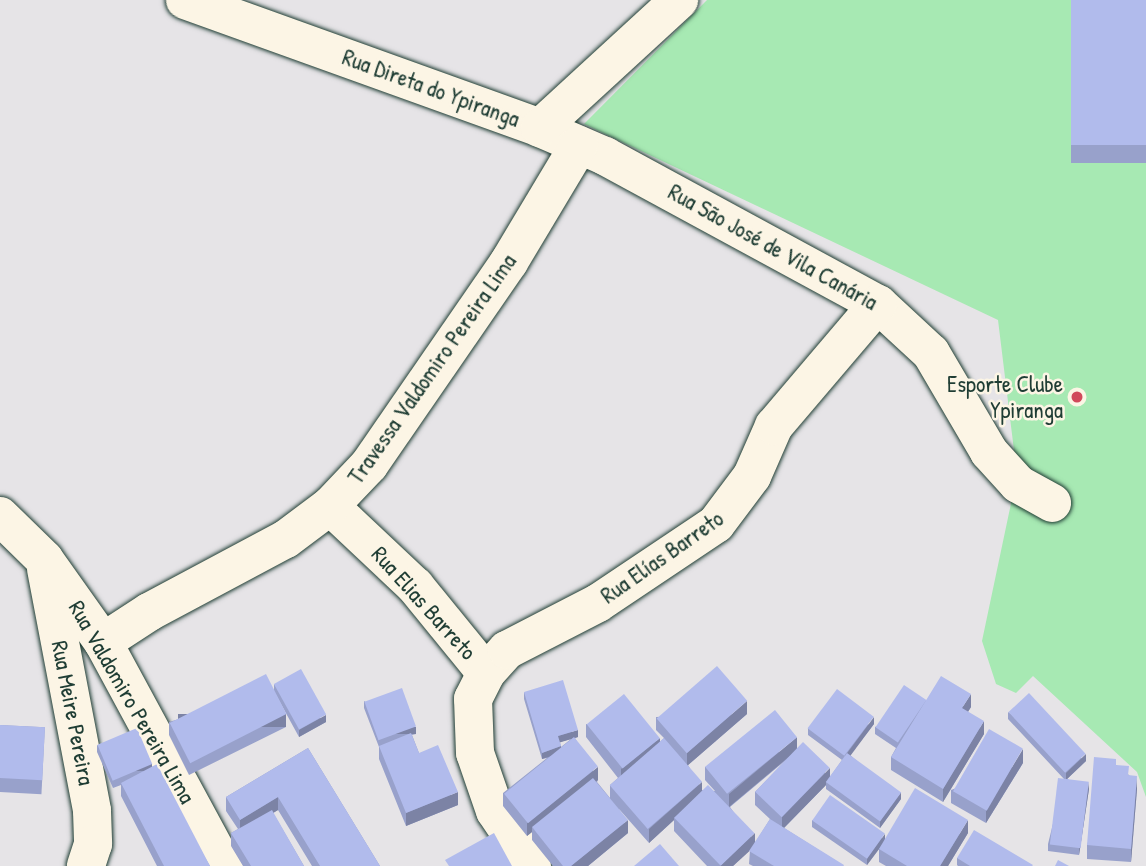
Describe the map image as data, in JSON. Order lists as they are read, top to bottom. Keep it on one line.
{"streets":{"street":["Rua Direta do Ypiranga","Rua São José de Vila Canária","Travessa Valdomiro Pereira Lima","Rua Elías Barreto","Rua Elias Barreto","Rua Valdomiro Pereira Lima","Rua Meire Pereira"]},"crossings":[["Rua Direta do Ypiranga","Rua São José de Vila Canária"],["Rua São José de Vila Canária","Travessa Valdomiro Pereira Lima"],["Rua São José de Vila Canária","Rua Elías Barreto"],["Travessa Valdomiro Pereira Lima","Rua Elias Barreto"],["Travessa Valdomiro Pereira Lima","Rua Valdomiro Pereira Lima"],["Rua Elías Barreto","Rua Elias Barreto"],["Rua Valdomiro Pereira Lima","Rua Meire Pereira"]],"places":["Esporte Clube Ypiranga"]}
